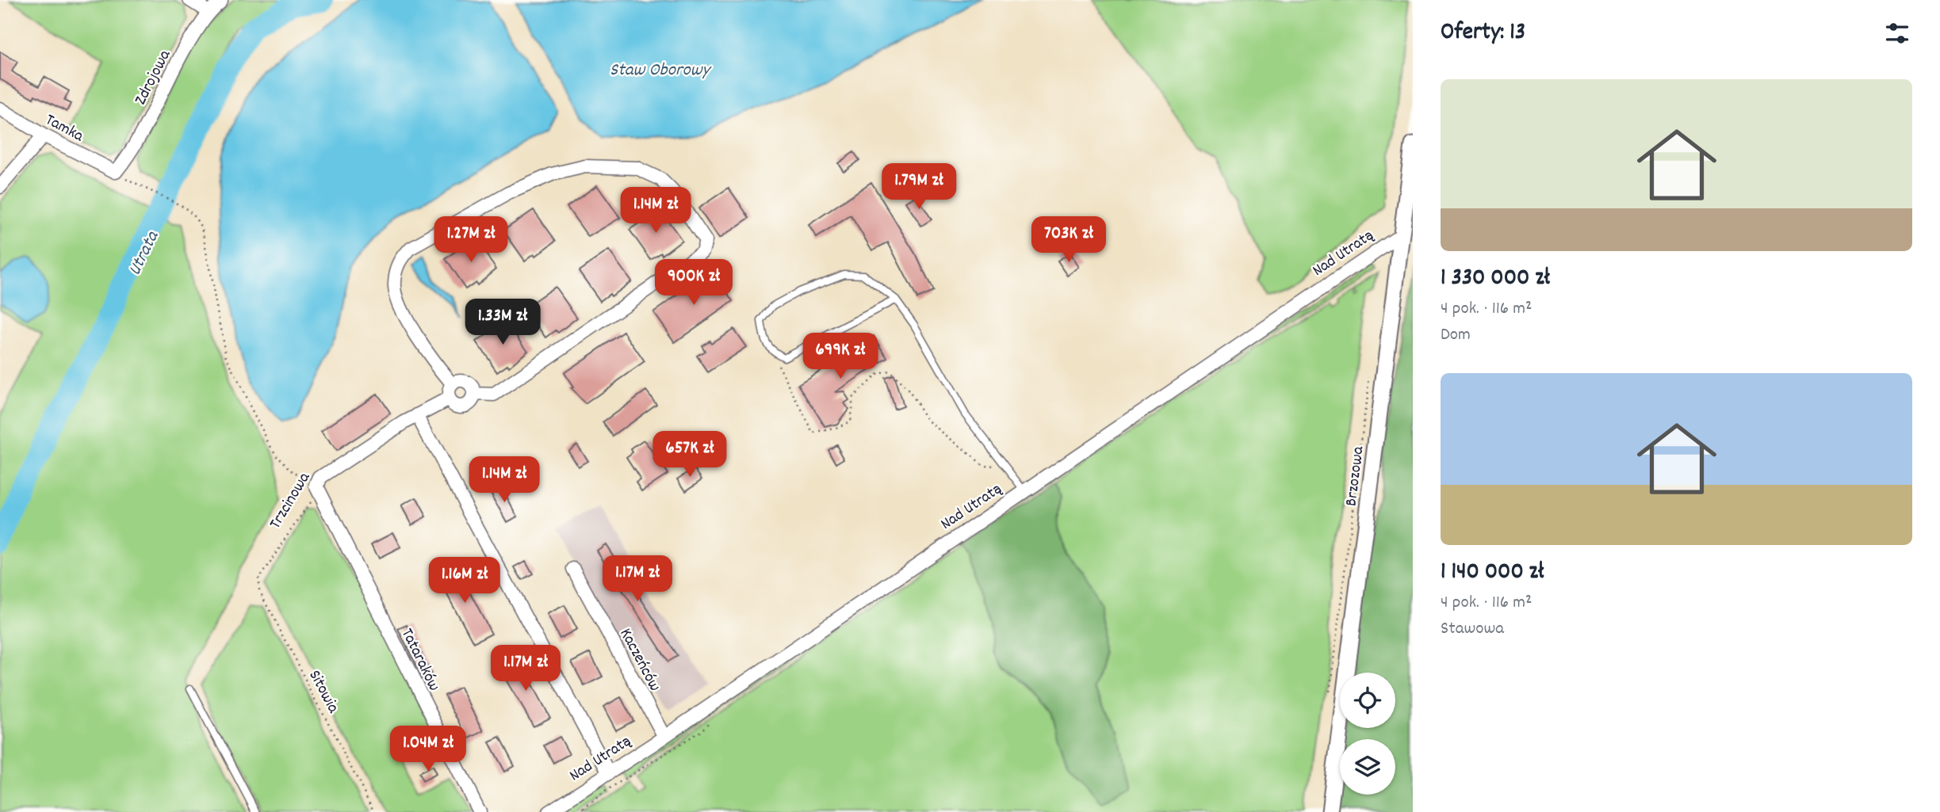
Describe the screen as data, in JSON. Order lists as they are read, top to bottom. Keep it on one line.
{"streets":{"street":["Zdrojowa","Tamka","Nad Utratą","Brzozowa","Trzcinowa","Tataraków","Kaczeńców"],"path":["Sitowia"]},"crossings":[["Zdrojowa","Tamka"],["Nad Utratą","Brzozowa"],["Nad Utratą","Kaczeńców"],["Trzcinowa","Tataraków"],["Trzcinowa","Sitowia"]],"water":["Staw Oborowy","Utrata"],"page":{"heading":"Oferty: 13","list":[{"name":"1 330 000 zł","note":"4 pok. · 116 m² · Dom"},{"name":"1 140 000 zł","note":"4 pok. · 116 m² · Stawowa"}],"price":["1.79M zł","1.14M zł","1.27M zł","703K zł","900K zł","1.33M zł","699K zł","657K zł","1.14M zł","1.17M zł","1.16M zł","1.17M zł","1.04M zł"]}}
